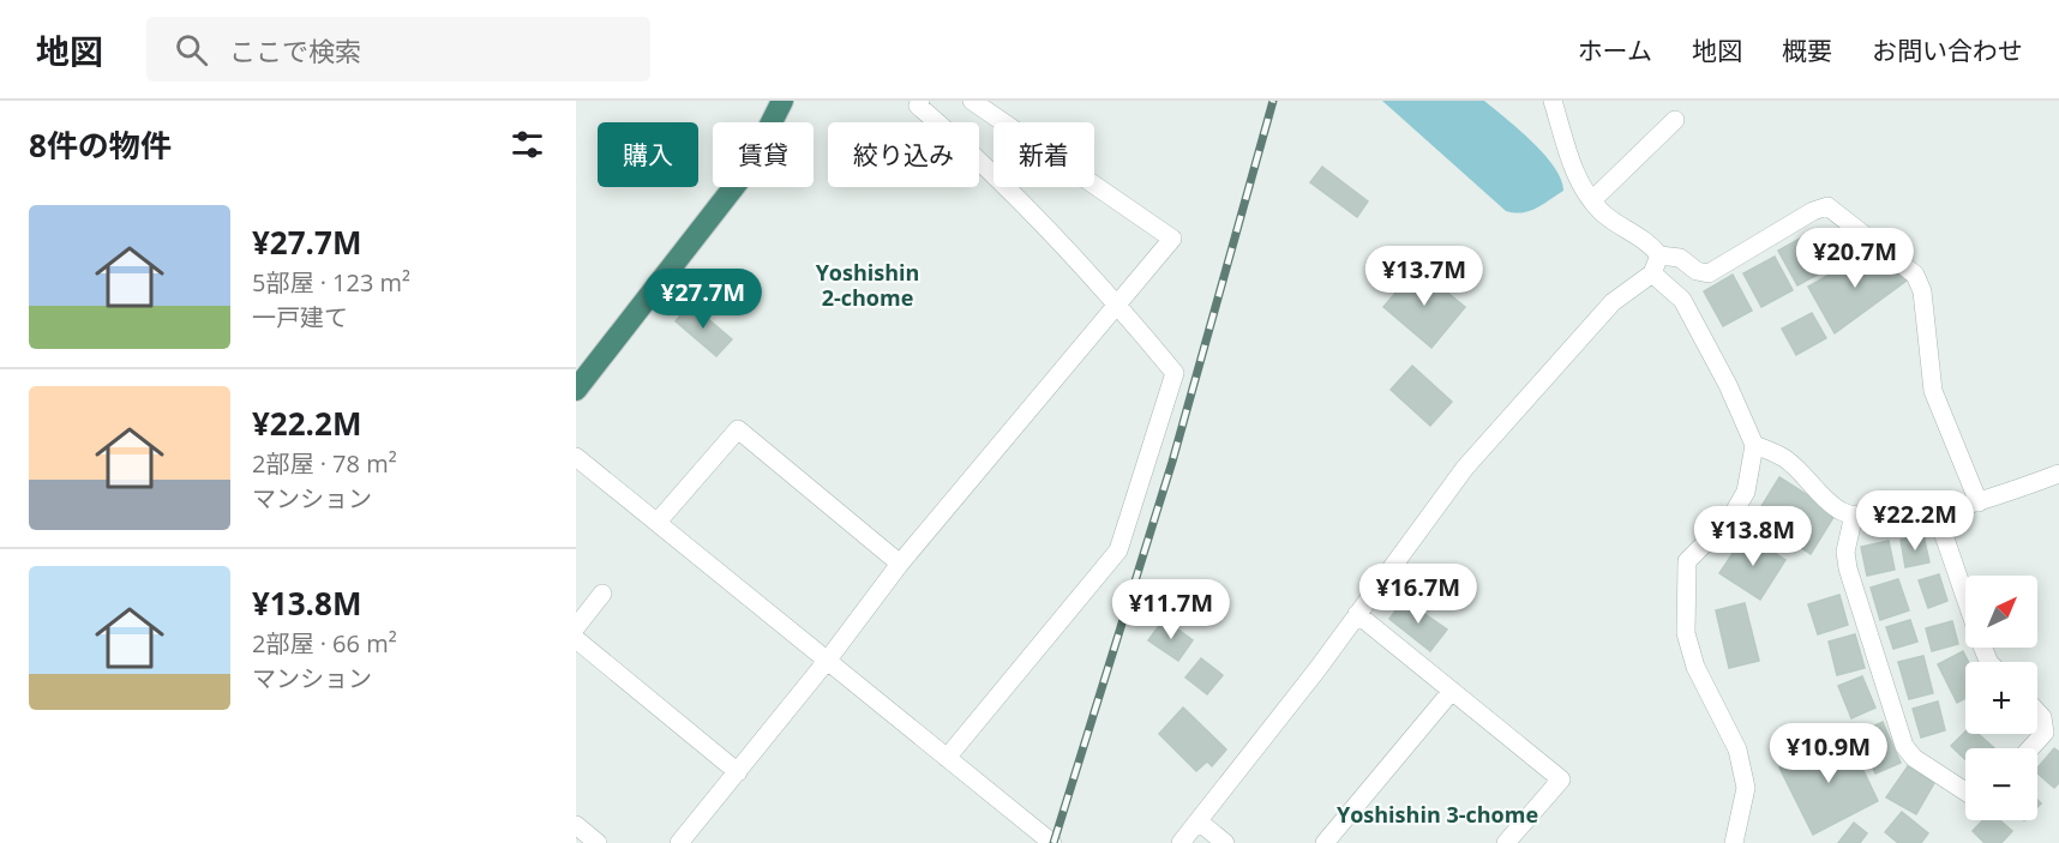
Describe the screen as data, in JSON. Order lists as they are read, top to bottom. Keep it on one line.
{"districts":["Yoshishin 2-chome","Yoshishin 3-chome"],"north":"top right","page":{"header":"地図","search":"ここで検索","nav":["ホーム","地図","概要","お問い合わせ"],"heading":"8件の物件","chip":["購入","賃貸","絞り込み","新着"],"list":[{"name":"¥27.7M","note":"5部屋 · 123 m² · 一戸建て"},{"name":"¥22.2M","note":"2部屋 · 78 m² · マンション"},{"name":"¥13.8M","note":"2部屋 · 66 m² · マンション"}],"price":["¥20.7M","¥13.7M","¥27.7M","¥22.2M","¥13.8M","¥16.7M","¥11.7M","¥10.9M"],"map_buttons":["+","−"]}}
